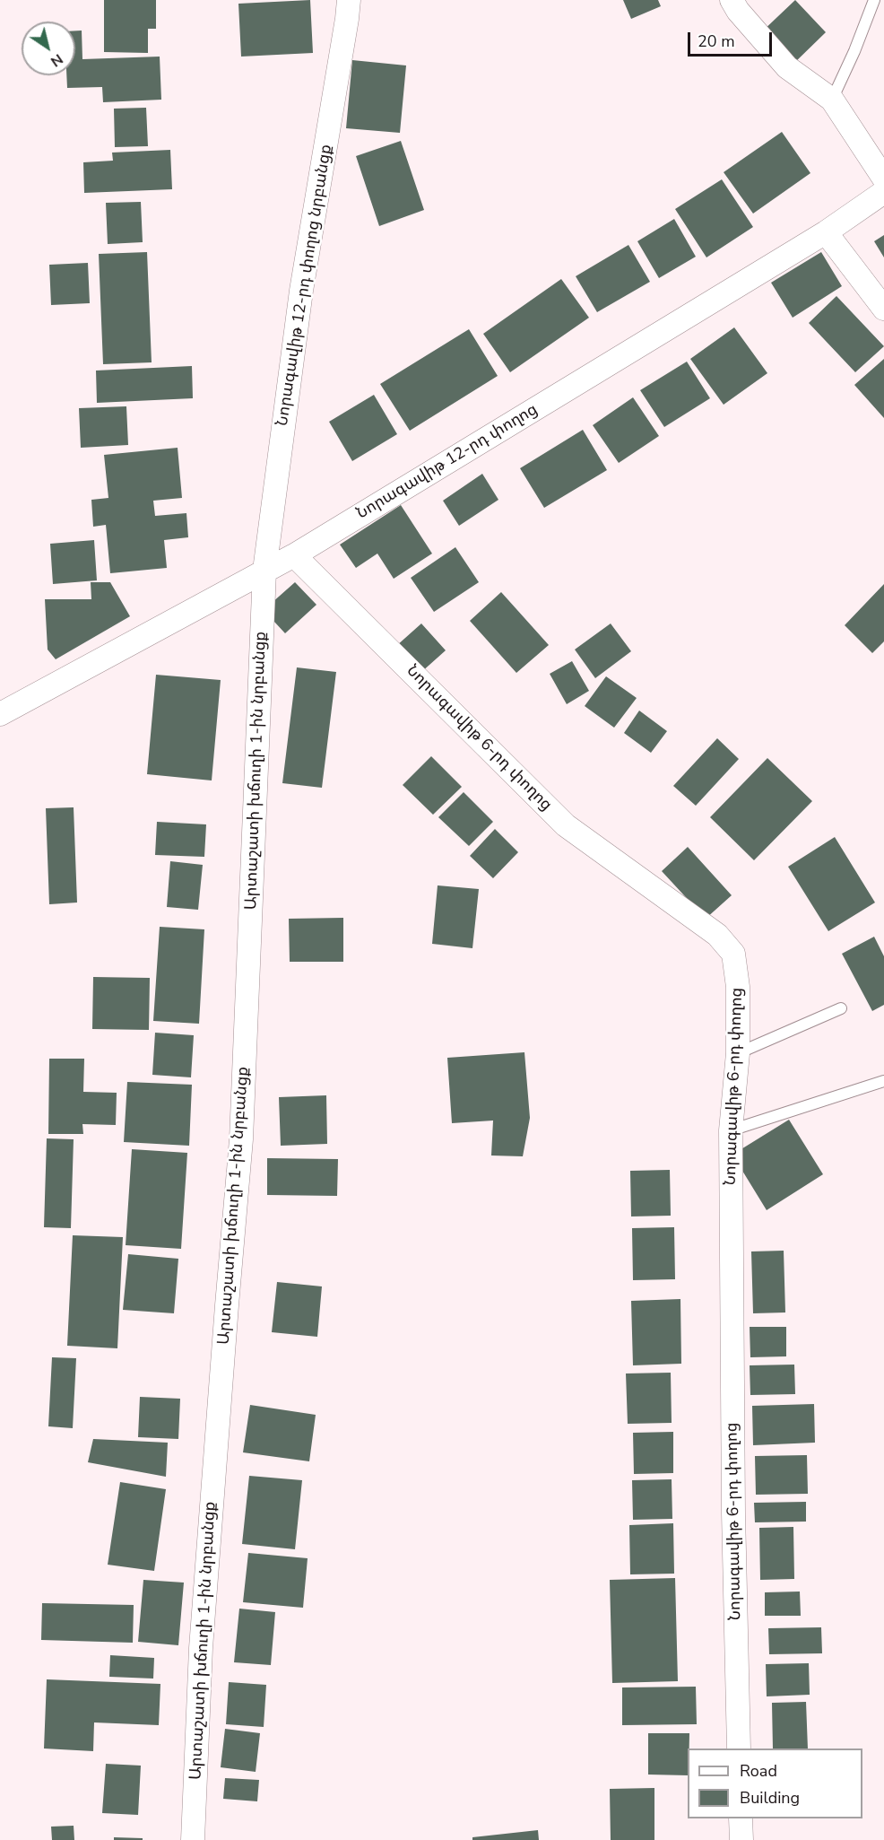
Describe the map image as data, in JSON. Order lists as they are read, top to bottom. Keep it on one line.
{"streets":{"street":["Նորագավիթ 12-րդ փողոց նրբանցք","Նորագավիթ 12-րդ փողոց","Նորագավիթ 6-րդ փողոց","Արտաշատի խճուղի 1-ին նրբանցք"]},"crossings":[["Նորագավիթ 12-րդ փողոց նրբանցք","Նորագավիթ 12-րդ փողոց"],["Նորագավիթ 12-րդ փողոց նրբանցք","Արտաշատի խճուղի 1-ին նրբանցք"],["Նորագավիթ 12-րդ փողոց","Նորագավիթ 6-րդ փողոց"],["Նորագավիթ 12-րդ փողոց","Արտաշատի խճուղի 1-ին նրբանցք"]],"legend":["Road","Building"],"scale_bar":"20 m","north":"bottom right"}
